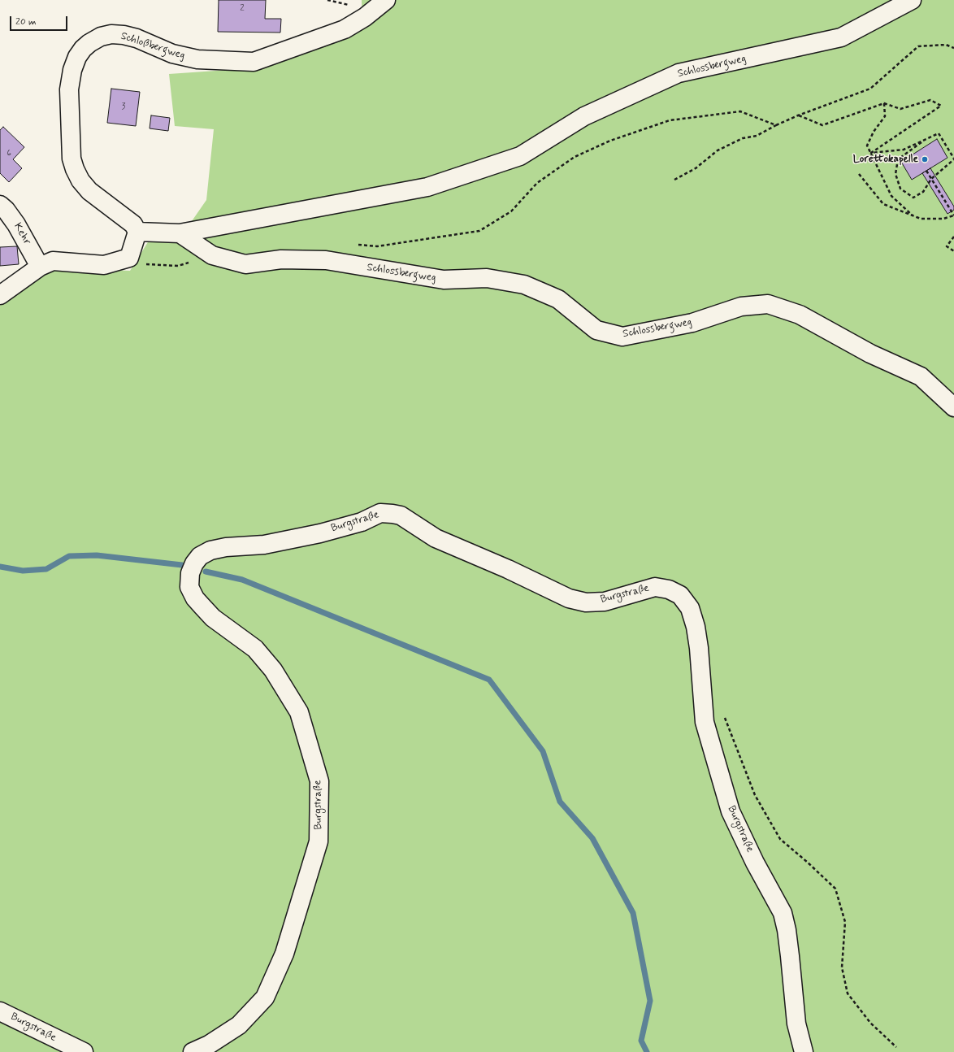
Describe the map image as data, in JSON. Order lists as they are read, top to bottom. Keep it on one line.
{"streets":{"street":["Schloßbergweg","Schlossbergweg","Kehr","Burgstraße"]},"crossings":[["Schloßbergweg","Schlossbergweg"]],"places":["Lorettokapelle"],"house_numbers":["2","3","6"],"scale_bar":"20 m"}
